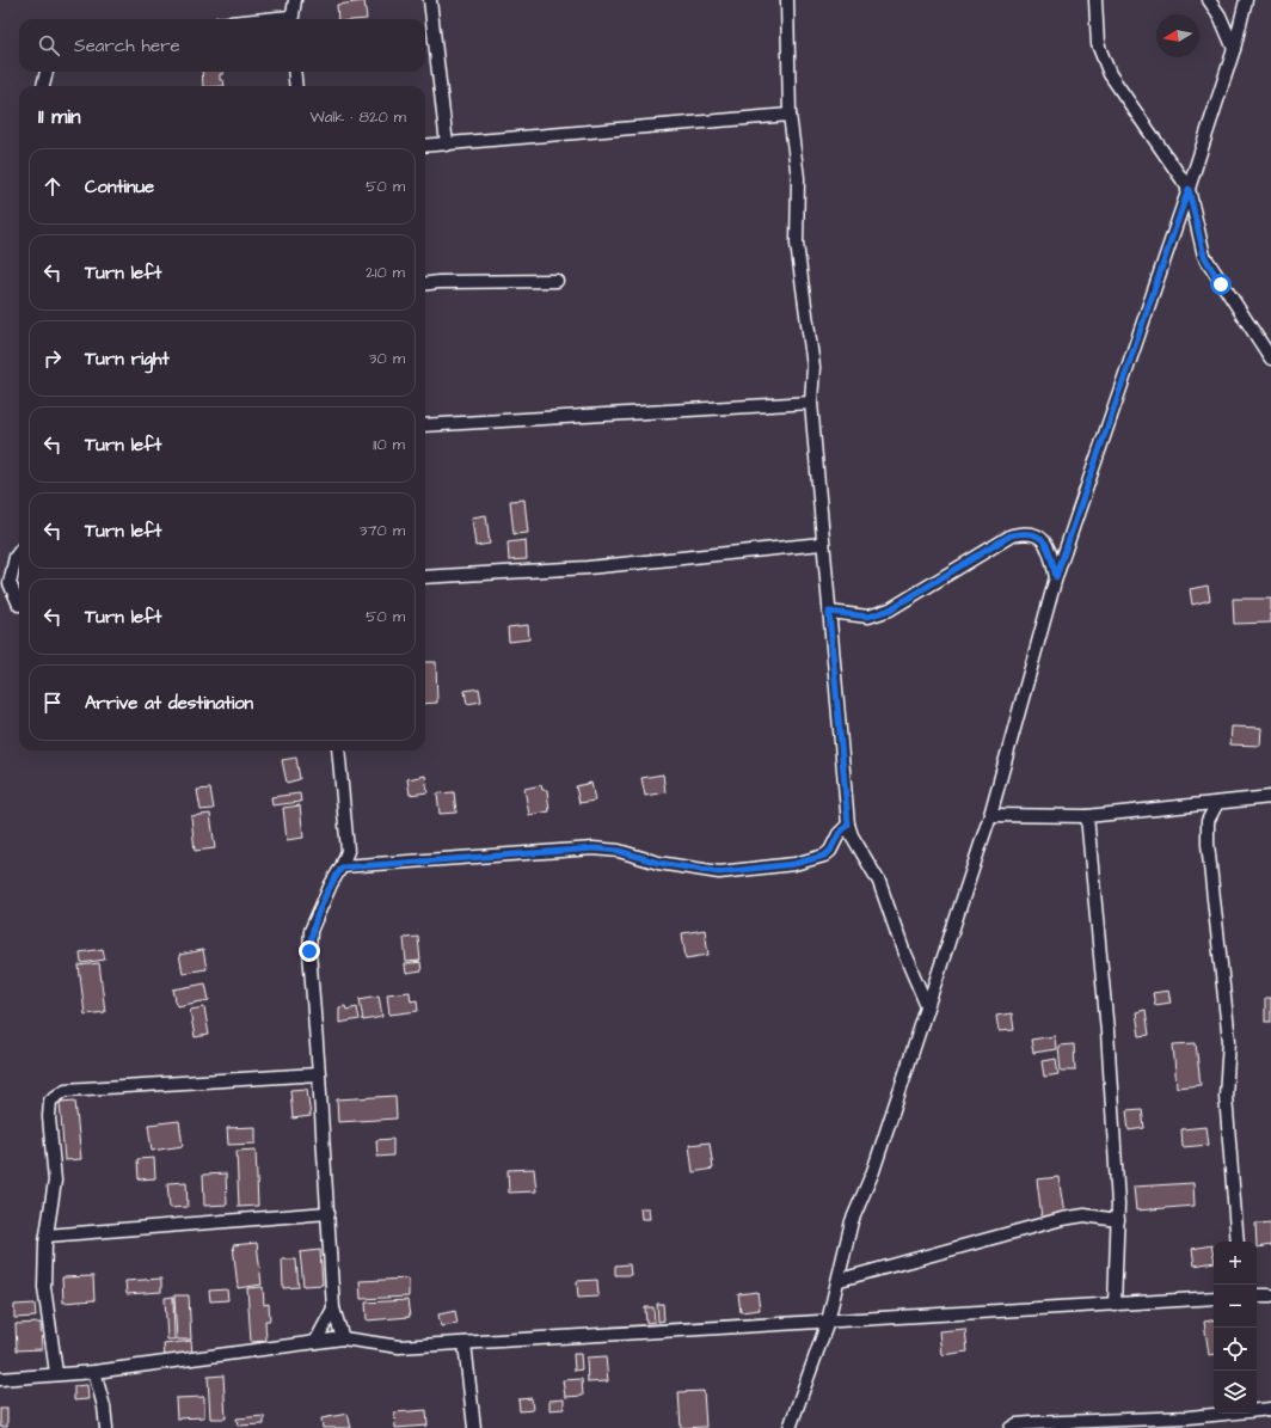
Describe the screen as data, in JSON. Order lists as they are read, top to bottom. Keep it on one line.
{"north":"left","page":{"search":"Search here","heading":["11 min","Walk · 820 m"],"list":[["Continue","50 m"],["Turn left","210 m"],["Turn right","30 m"],["Turn left","110 m"],["Turn left","370 m"],["Turn left","50 m"],"Arrive at destination"],"map_buttons":["+","−"]}}
